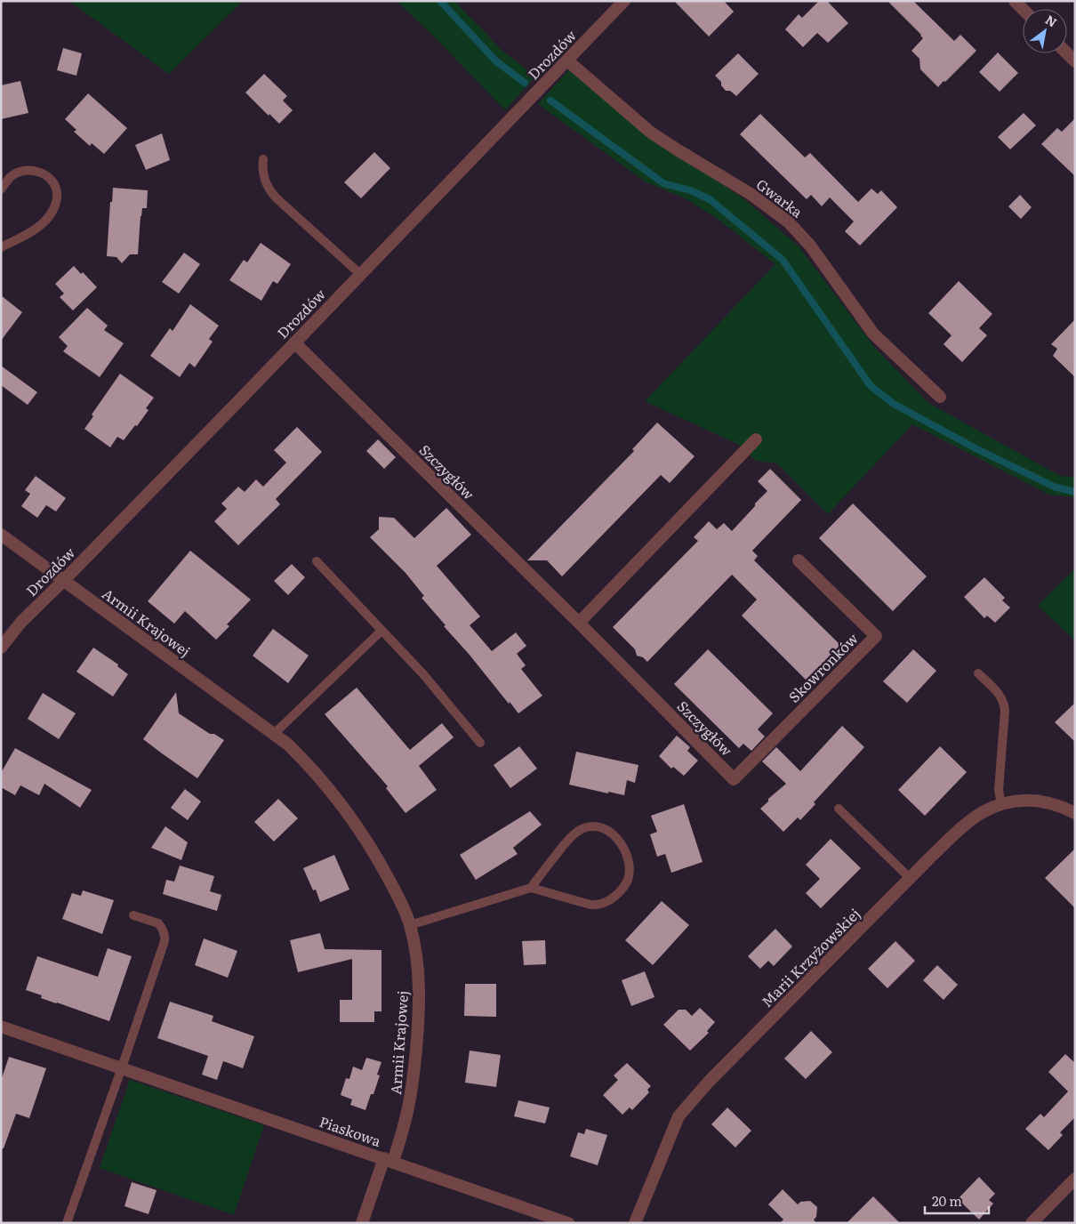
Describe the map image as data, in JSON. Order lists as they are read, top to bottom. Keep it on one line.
{"streets":{"street":["Drozdów","Gwarka","Szczygłów","Armii Krajowej","Skowronków","Marii Krzyżowskiej","Piaskowa"]},"crossings":[["Drozdów","Gwarka"],["Drozdów","Szczygłów"],["Drozdów","Armii Krajowej"],["Szczygłów","Skowronków"],["Armii Krajowej","Piaskowa"]],"scale_bar":"20 m","north":"top right"}
